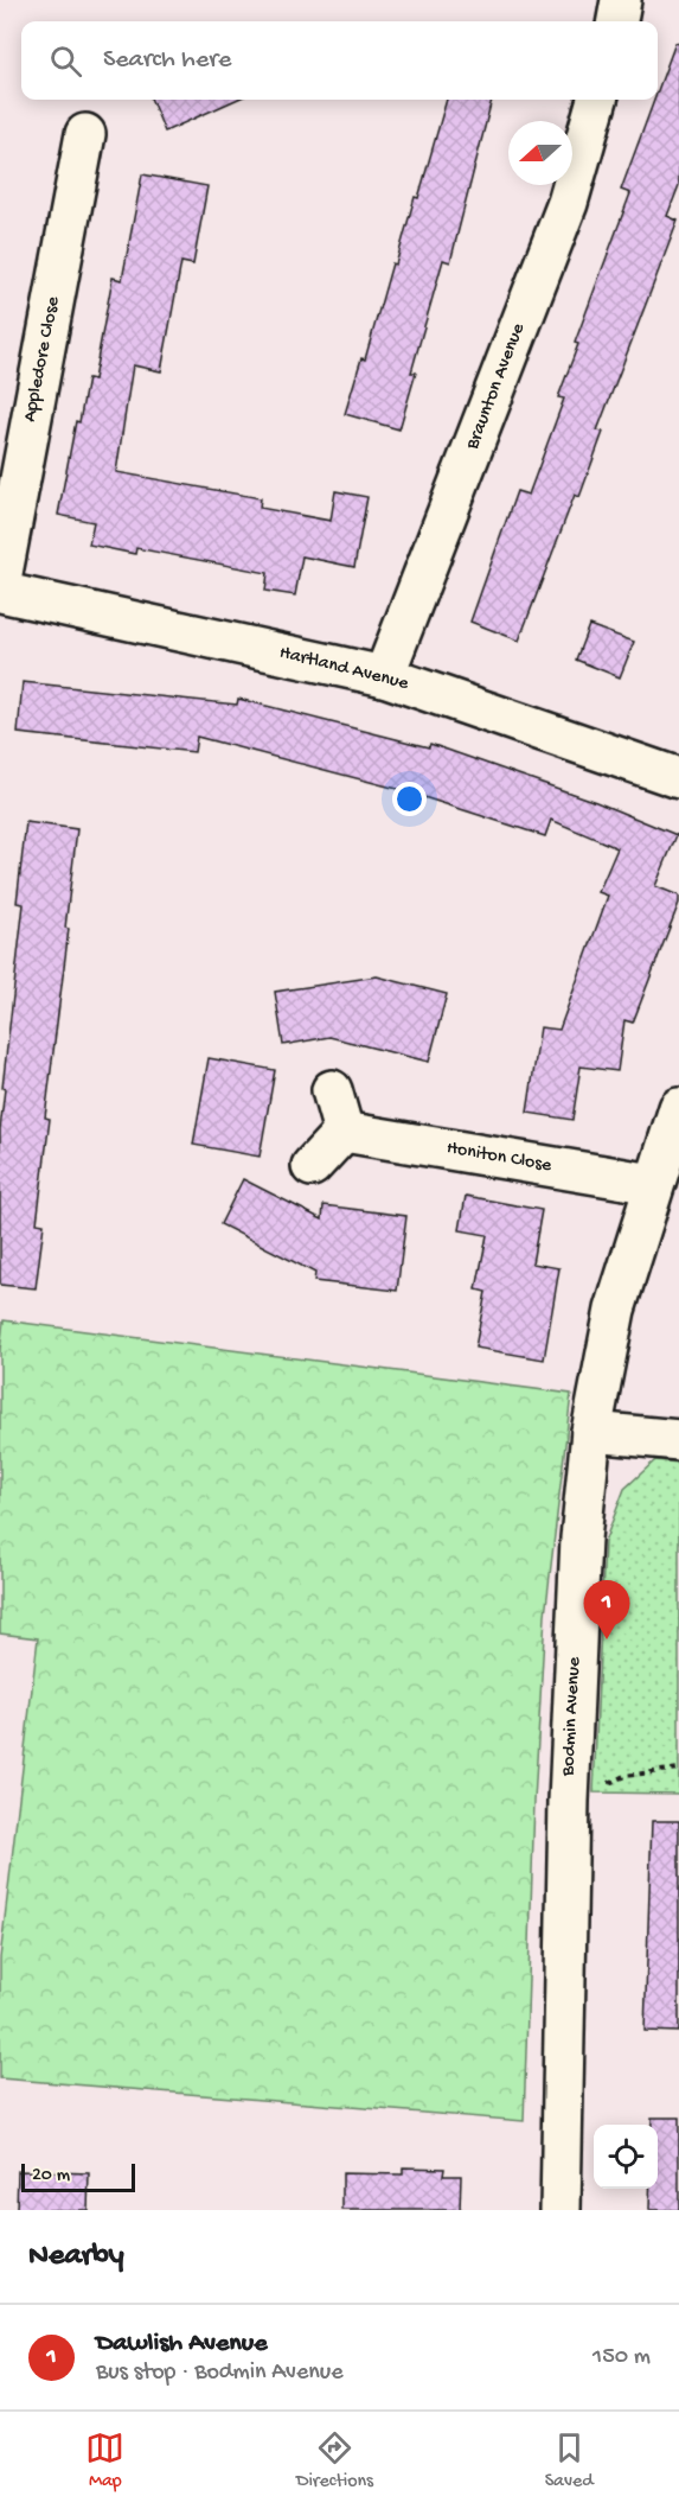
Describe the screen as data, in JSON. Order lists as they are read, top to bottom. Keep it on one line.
{"streets":{"street":["Appledore Close","Braunton Avenue","Hartland Avenue","Honiton Close","Bodmin Avenue"]},"crossings":[["Braunton Avenue","Hartland Avenue"],["Honiton Close","Bodmin Avenue"]],"scale_bar":"20 m","north":"left","page":{"search":"Search here","pins":"1","scale":"20 m","heading":"Nearby","list":[{"mark":"1","name":"Dawlish Avenue","note":"Bus stop · Bodmin Avenue","value":"150 m"}],"nav":["Map","Directions","Saved"]}}
